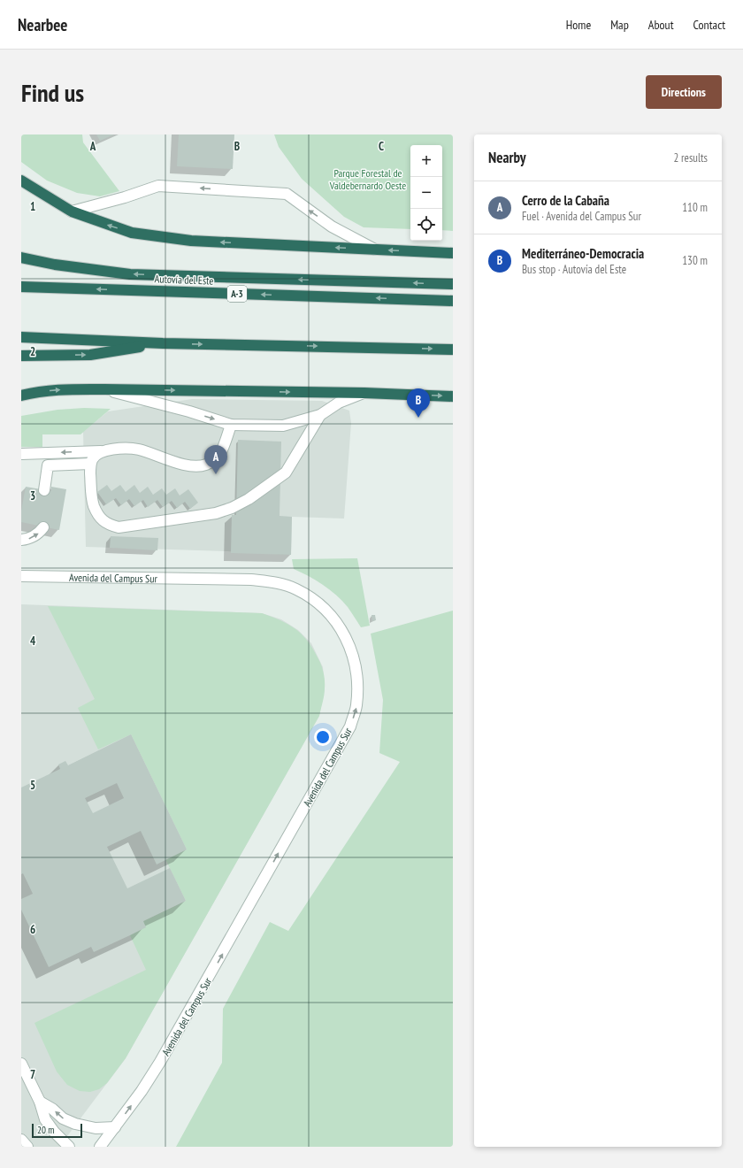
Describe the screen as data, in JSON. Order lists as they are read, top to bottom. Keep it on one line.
{"streets":{"highway":["Autovía del Este","A-3"],"street":["Avenida del Campus Sur"]},"parks":["Parque Forestal de Valdebernardo Oeste"],"scale_bar":"20 m","page":{"header":"Nearbee","nav":["Home","Map","About","Contact"],"buttons":"Directions","title":"Find us","heading":["Nearby","2 results"],"map_buttons":["+","−"],"list":[{"mark":"A","name":"Cerro de la Cabaña","note":"Fuel · Avenida del Campus Sur","value":"110 m"},{"mark":"B","name":"Mediterráneo-Democracia","note":"Bus stop · Autovía del Este","value":"130 m"}],"pins":["B","A"],"scale":"20 m"},"grid":{"columns":["A","B","C"],"rows":["1","2","3","4","5","6","7"]}}
